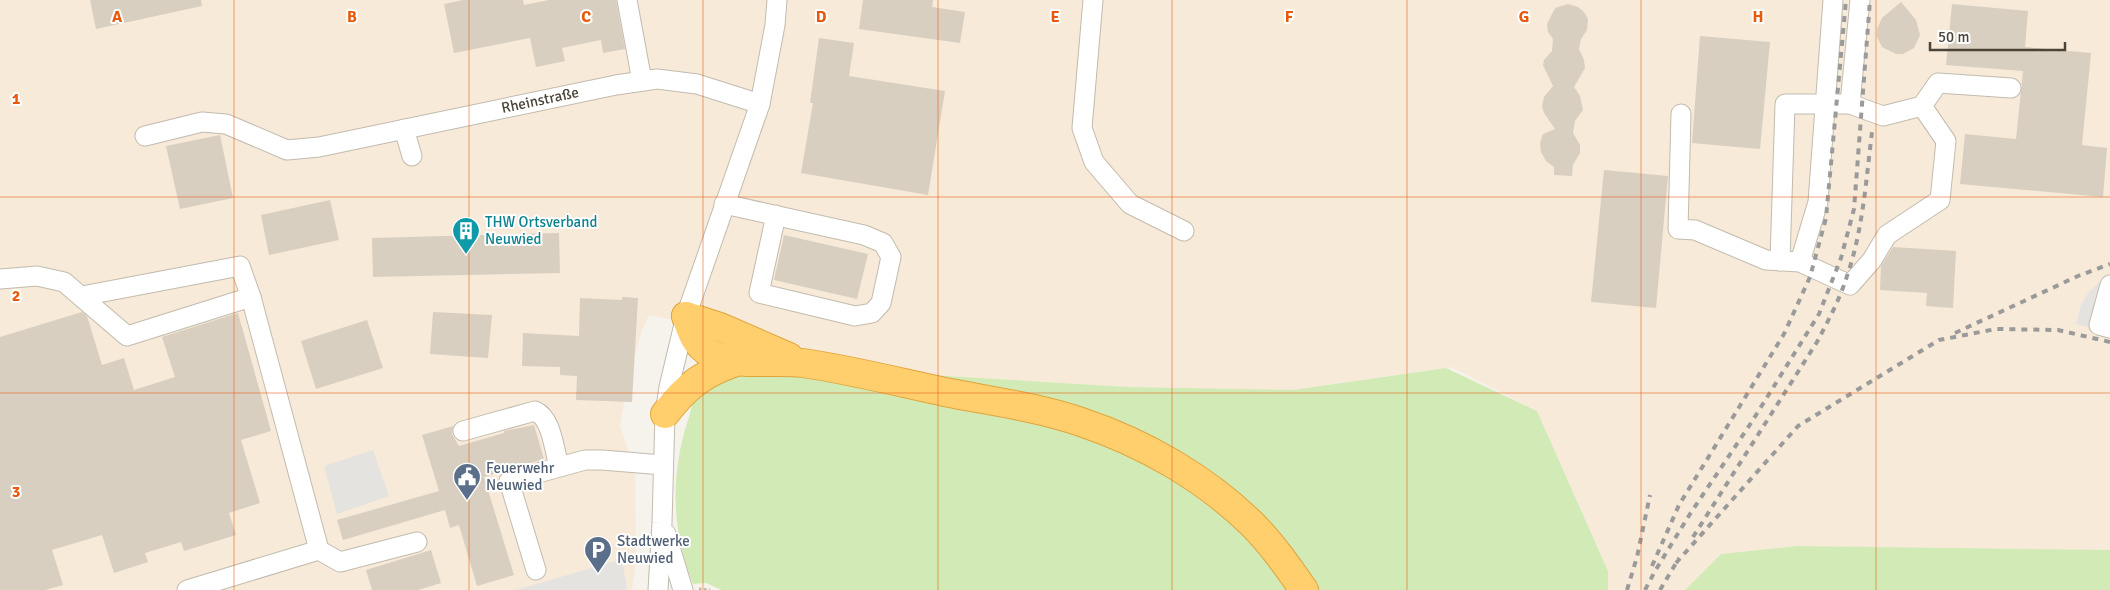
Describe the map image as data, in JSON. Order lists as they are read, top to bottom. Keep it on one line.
{"streets":{"street":["Rheinstraße"]},"places":{"building":["THW Ortsverband Neuwied"],"public building":["Feuerwehr Neuwied"],"parking":["Stadtwerke Neuwied"]},"scale_bar":"50 m","grid":{"columns":["A","B","C","D","E","F","G","H"],"rows":["1","2","3"]}}
